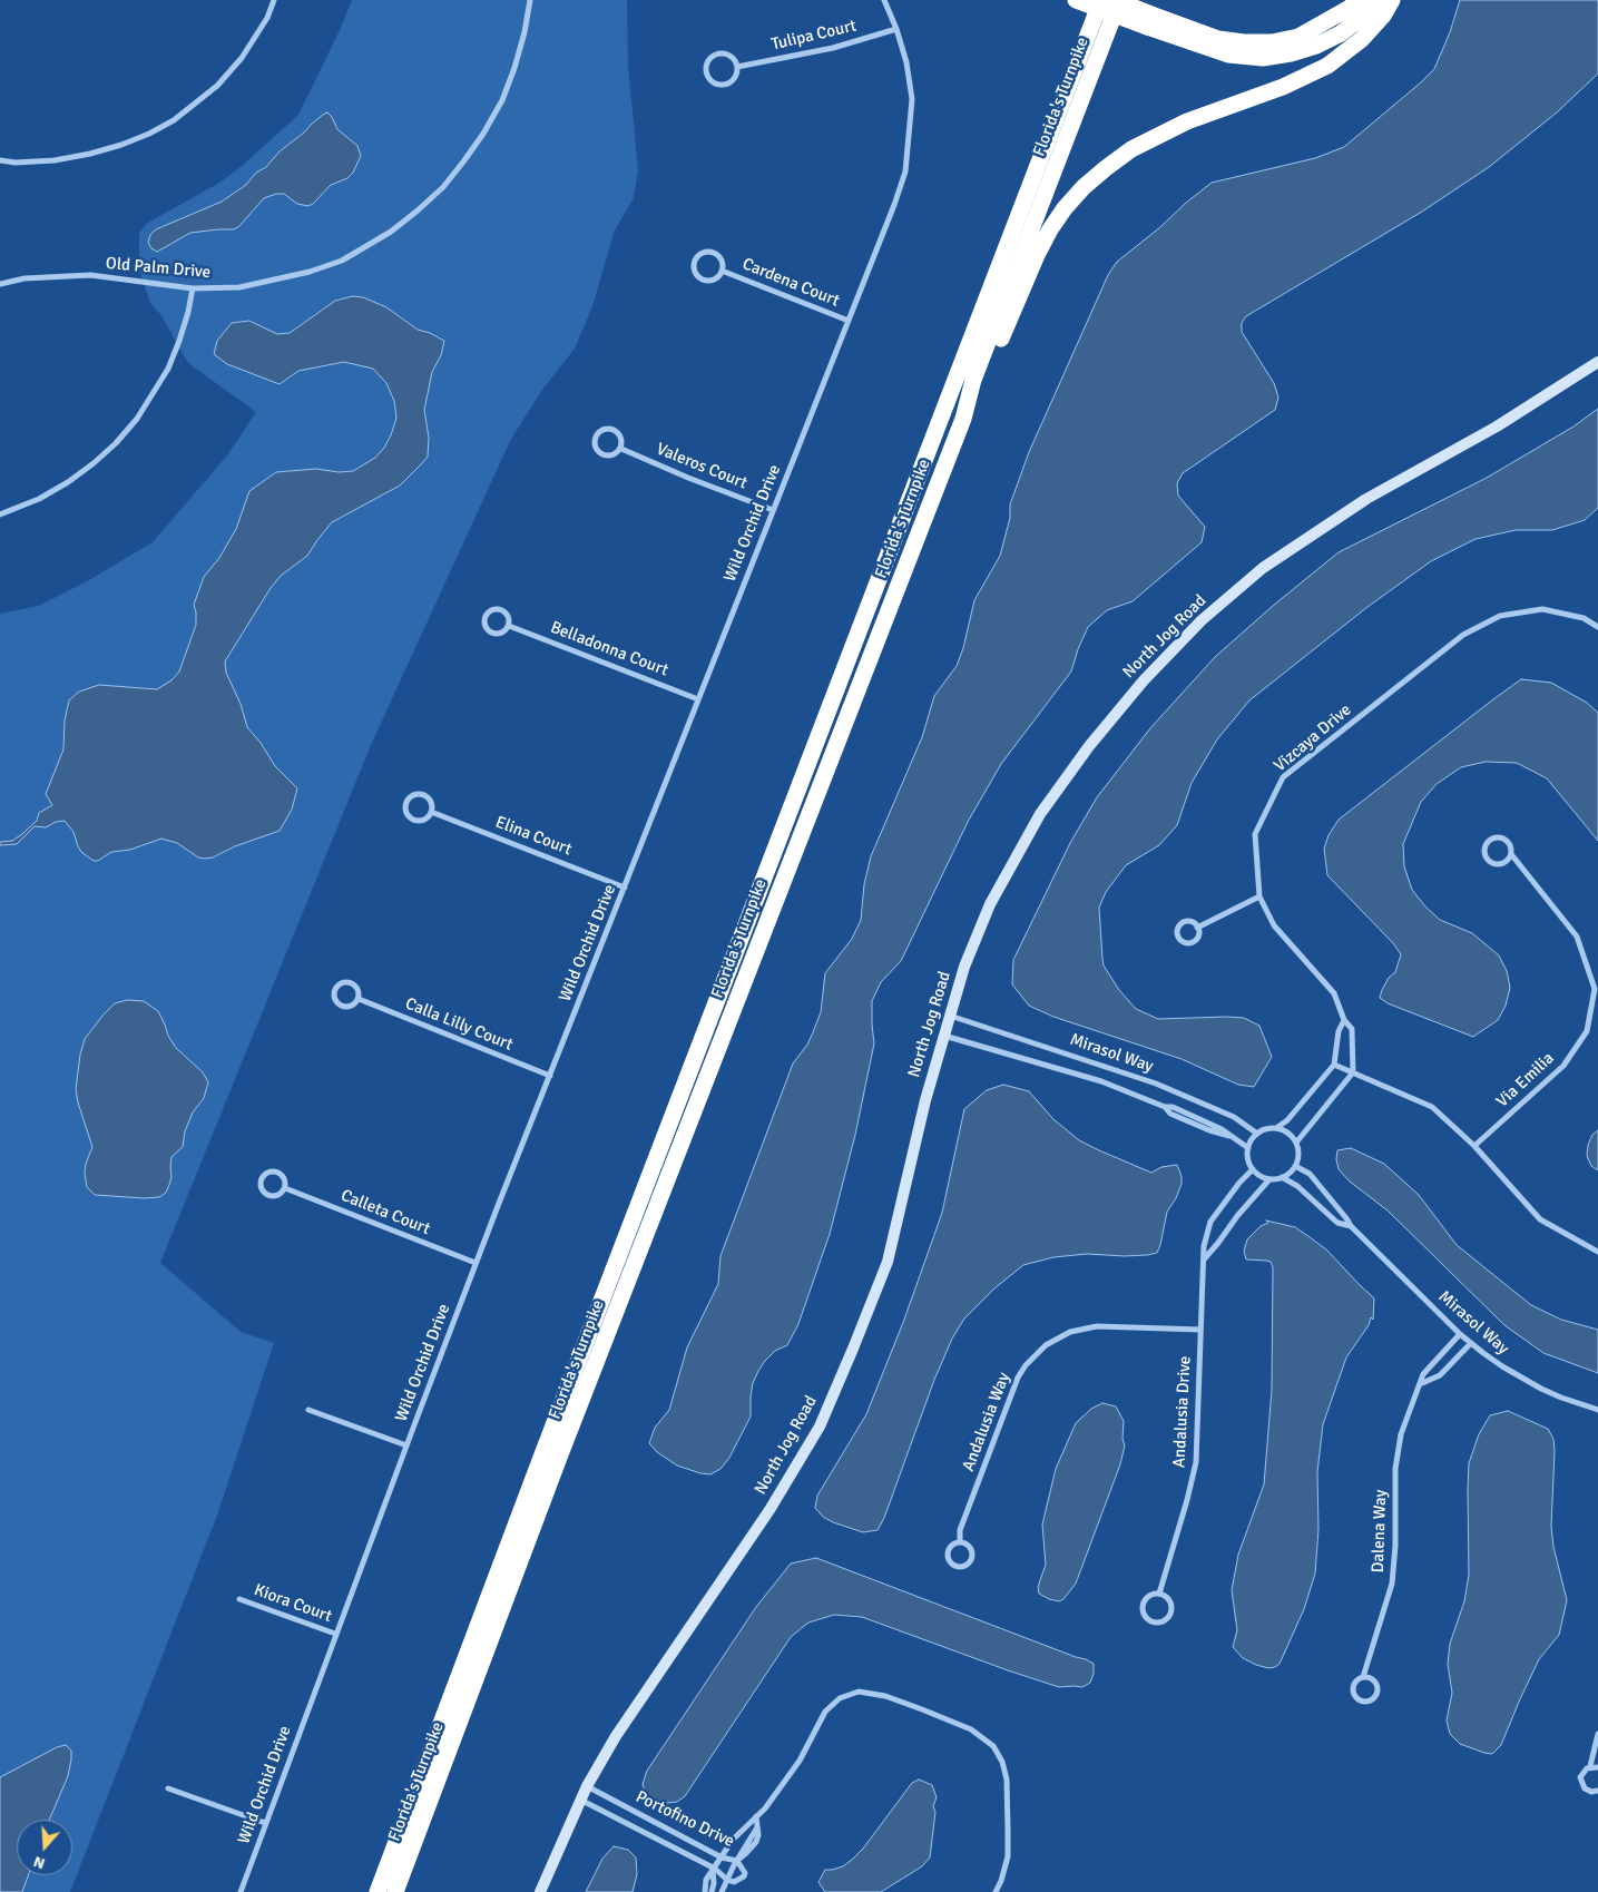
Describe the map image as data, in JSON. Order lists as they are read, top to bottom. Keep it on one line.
{"streets":{"highway":["Florida's Turnpike"],"street":["Tulipa Court","Old Palm Drive","Cardena Court","Valeros Court","Wild Orchid Drive","North Jog Road","Belladonna Court","Vizcaya Drive","Elina Court","Calla Lilly Court","Mirasol Way","Via Emilia","Calleta Court","Andalusia Drive","Andalusia Way","Dalena Way","Kiora Court","Portofino Drive"]},"crossings":[["Tulipa Court","Wild Orchid Drive"],["Cardena Court","Wild Orchid Drive"],["Valeros Court","Wild Orchid Drive"],["Wild Orchid Drive","Belladonna Court"],["Wild Orchid Drive","Elina Court"],["Wild Orchid Drive","Calla Lilly Court"],["Wild Orchid Drive","Calleta Court"],["Wild Orchid Drive","Kiora Court"],["North Jog Road","Mirasol Way"],["North Jog Road","Portofino Drive"],["Mirasol Way","Andalusia Drive"],["Mirasol Way","Dalena Way"],["Andalusia Drive","Andalusia Way"]],"north":"bottom"}
